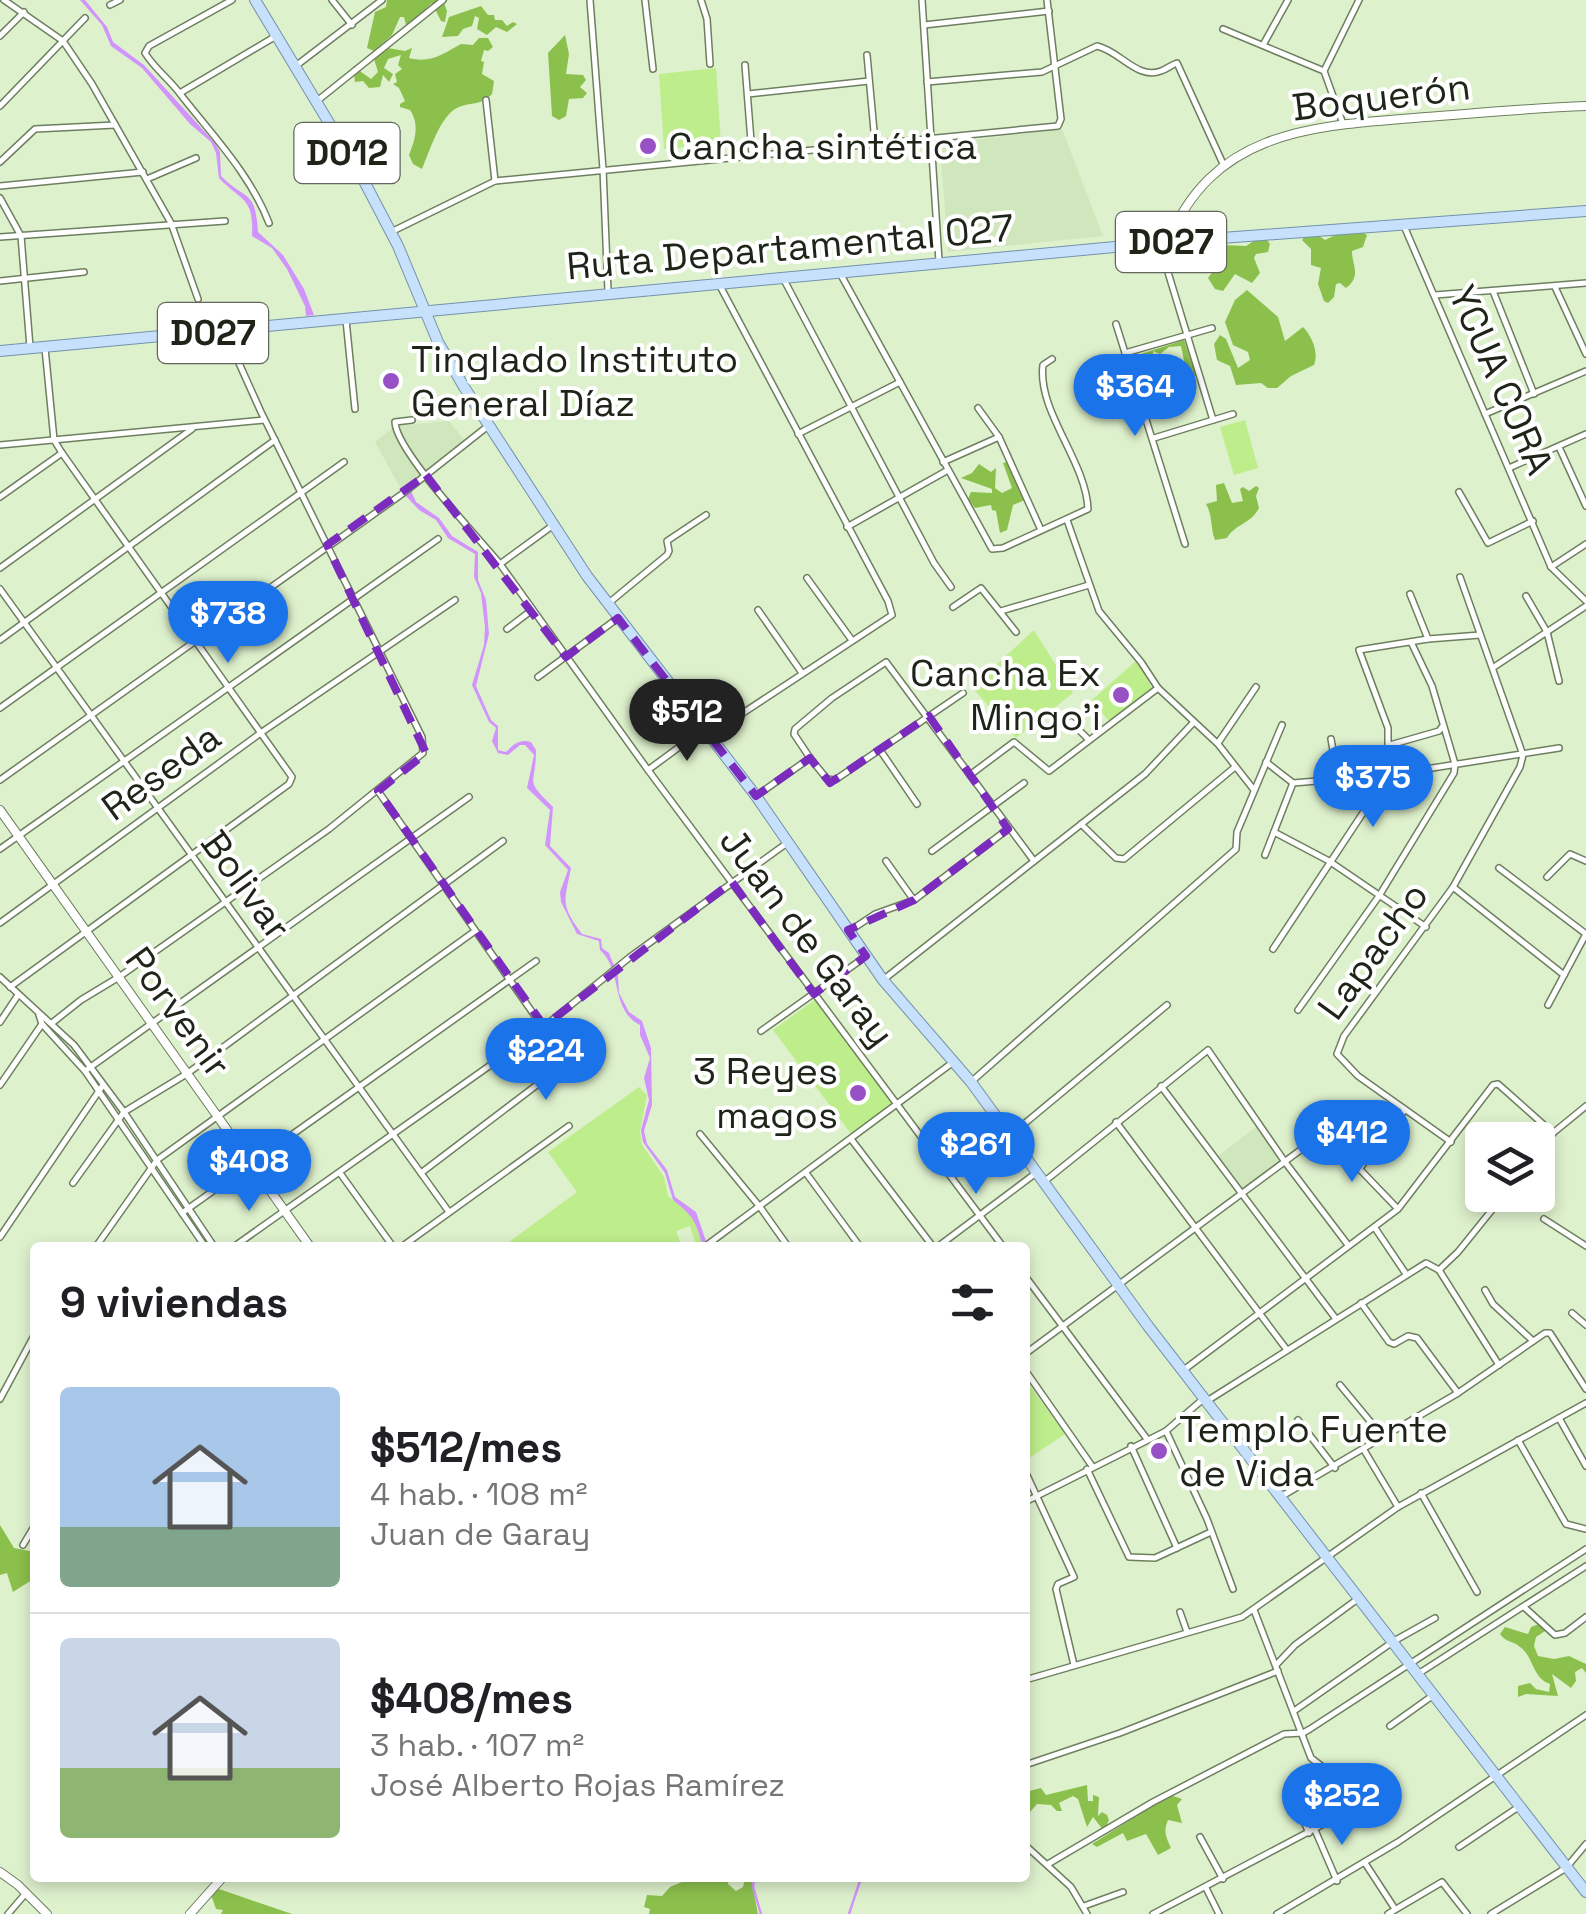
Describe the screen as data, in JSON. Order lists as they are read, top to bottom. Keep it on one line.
{"streets":{"main road":["D012","D027","Ruta Departamental 027"],"street":["Boquerón","YCUA CORA","Reseda","Bolivar","Juan de Garay","Lapacho","Porvenir"]},"crossings":[["Boquerón","Ruta Departamental 027"],["D012","Ruta Departamental 027"],["Ruta Departamental 027","YCUA CORA"],["Reseda","Bolivar"],["Reseda","Porvenir"]],"places":["Cancha sintética","Tinglado Instituto General Díaz","Cancha Ex Mingo'i","3 Reyes magos","Templo Fuente de Vida"],"page":{"price":["$364","$738","$512","$375","$224","$412","$261","$408","$252"],"heading":"9 viviendas","list":[{"name":"$512/mes","note":"4 hab. · 108 m² · Juan de Garay"},{"name":"$408/mes","note":"3 hab. · 107 m² · José Alberto Rojas Ramírez"}]}}
